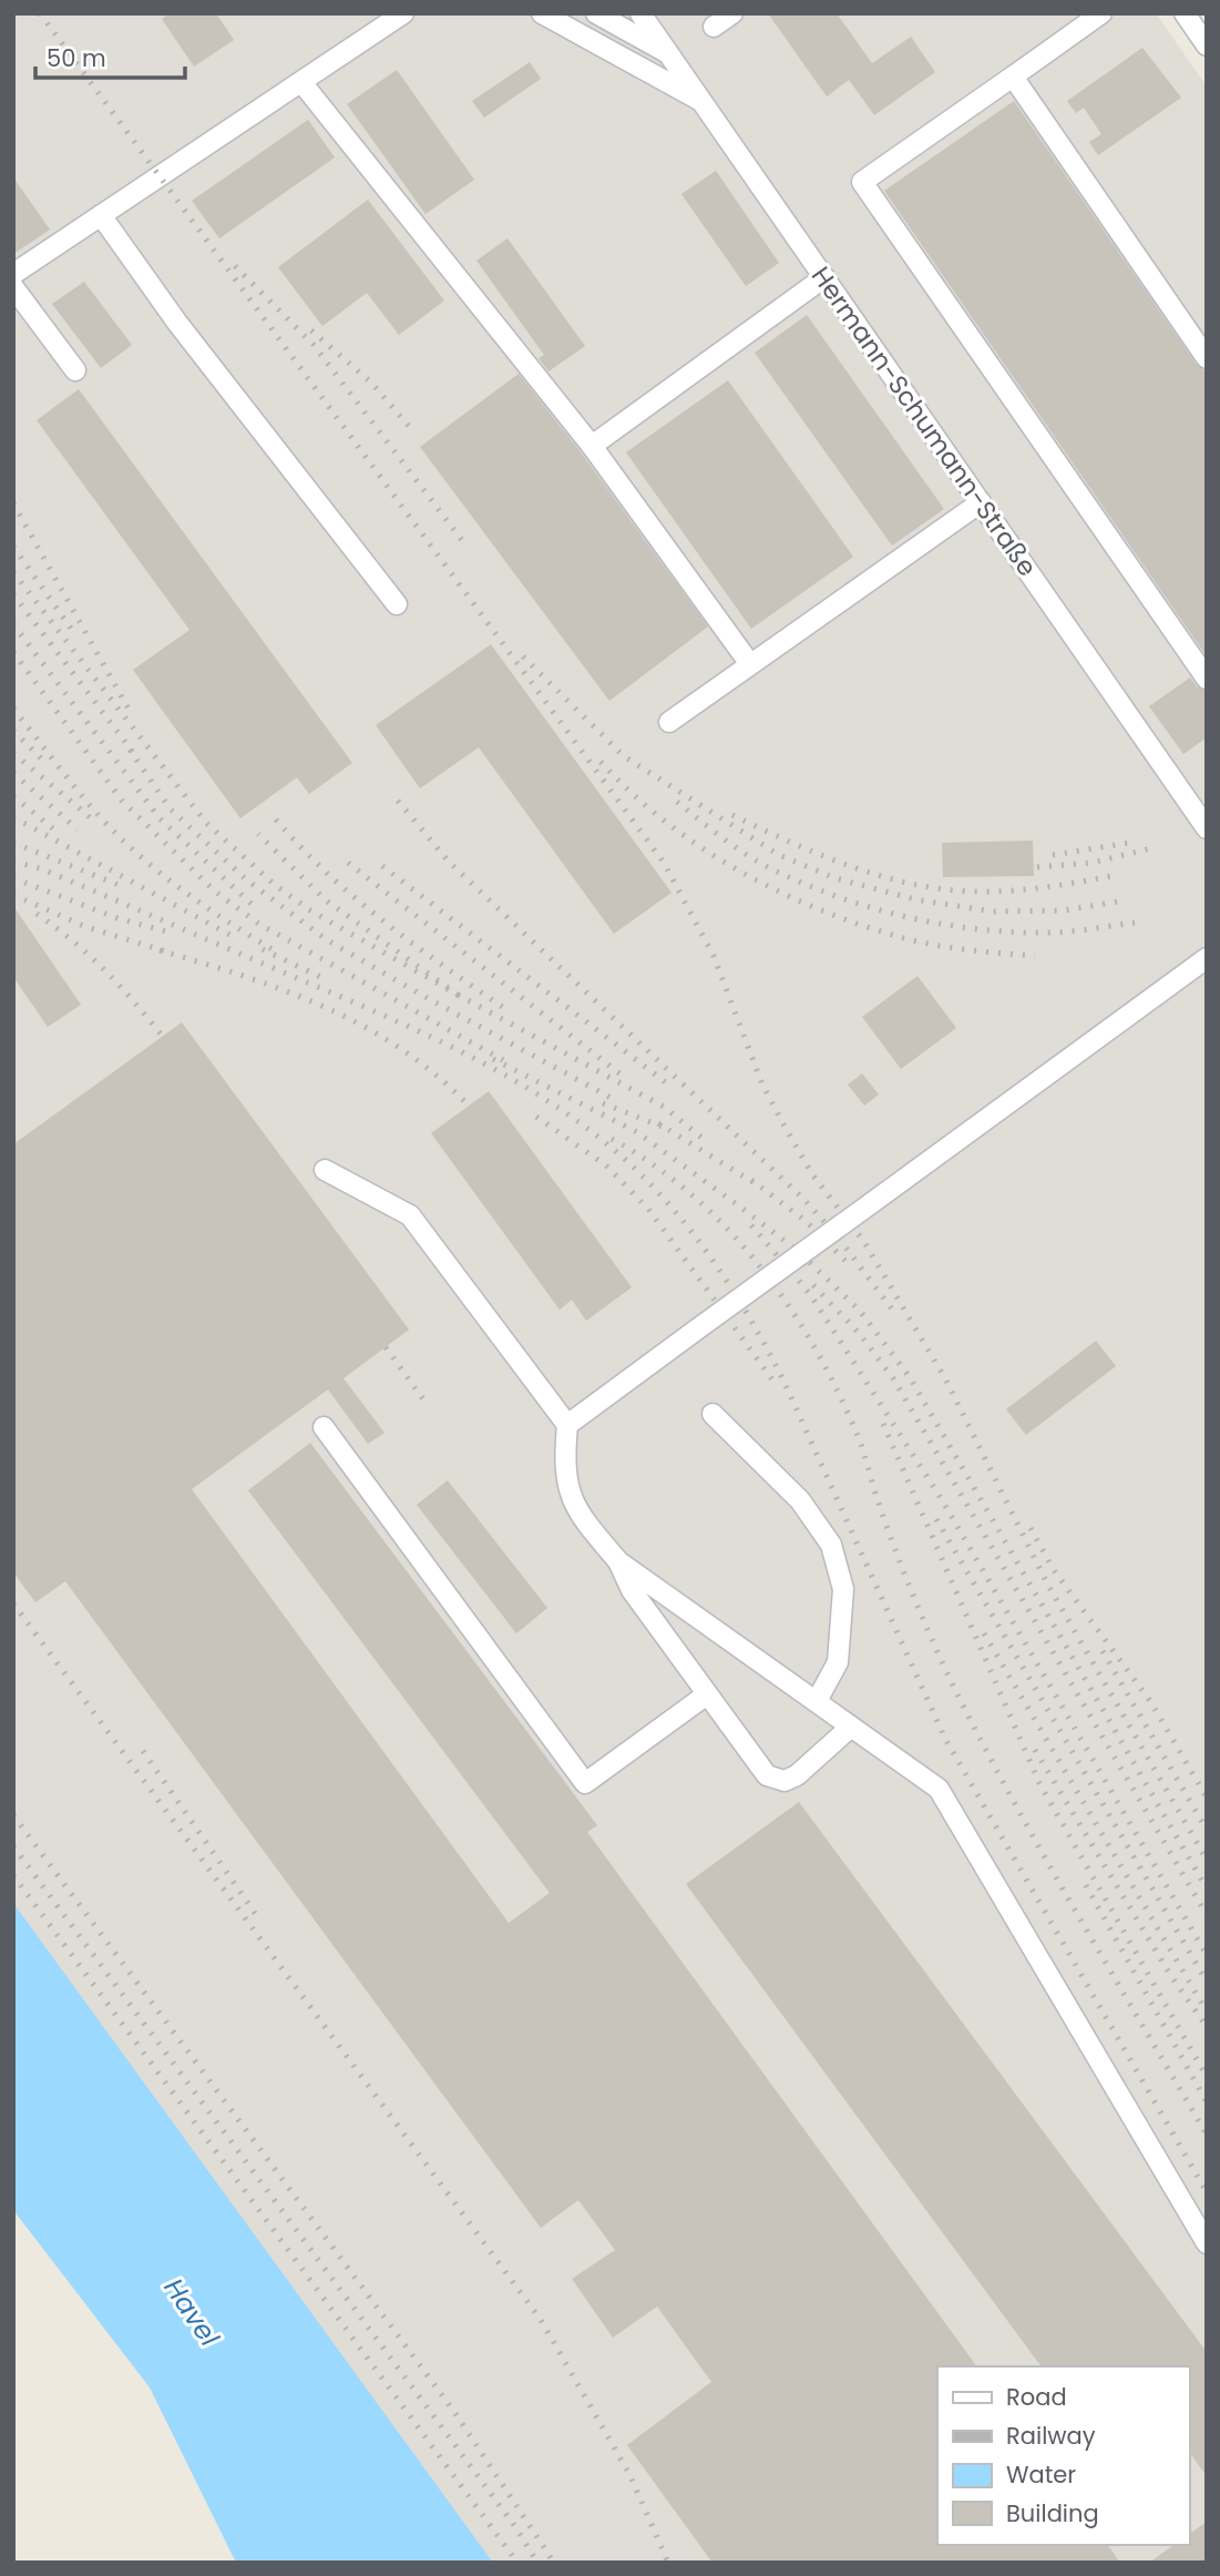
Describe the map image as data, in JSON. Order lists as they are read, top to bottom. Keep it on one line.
{"streets":{"street":["Hermann-Schumann-Straße"]},"water":["Havel"],"legend":["Road","Railway","Water","Building"],"scale_bar":"50 m"}
